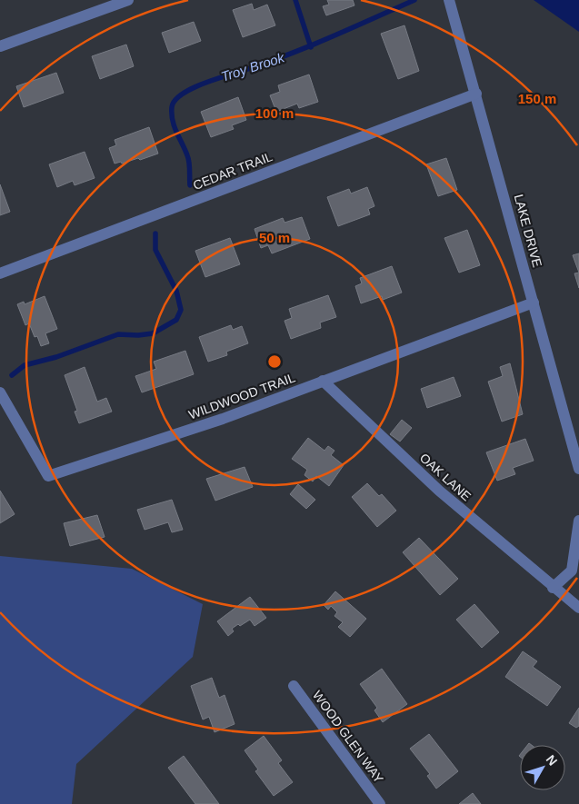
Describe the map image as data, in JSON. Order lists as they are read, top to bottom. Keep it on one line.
{"streets":{"street":["CEDAR TRAIL","LAKE DRIVE","WILDWOOD TRAIL","OAK LANE","WOOD GLEN WAY"]},"crossings":[["CEDAR TRAIL","LAKE DRIVE"],["LAKE DRIVE","WILDWOOD TRAIL"],["WILDWOOD TRAIL","OAK LANE"]],"water":["Troy Brook"],"north":"top right","rings":["150 m","100 m","50 m"]}
